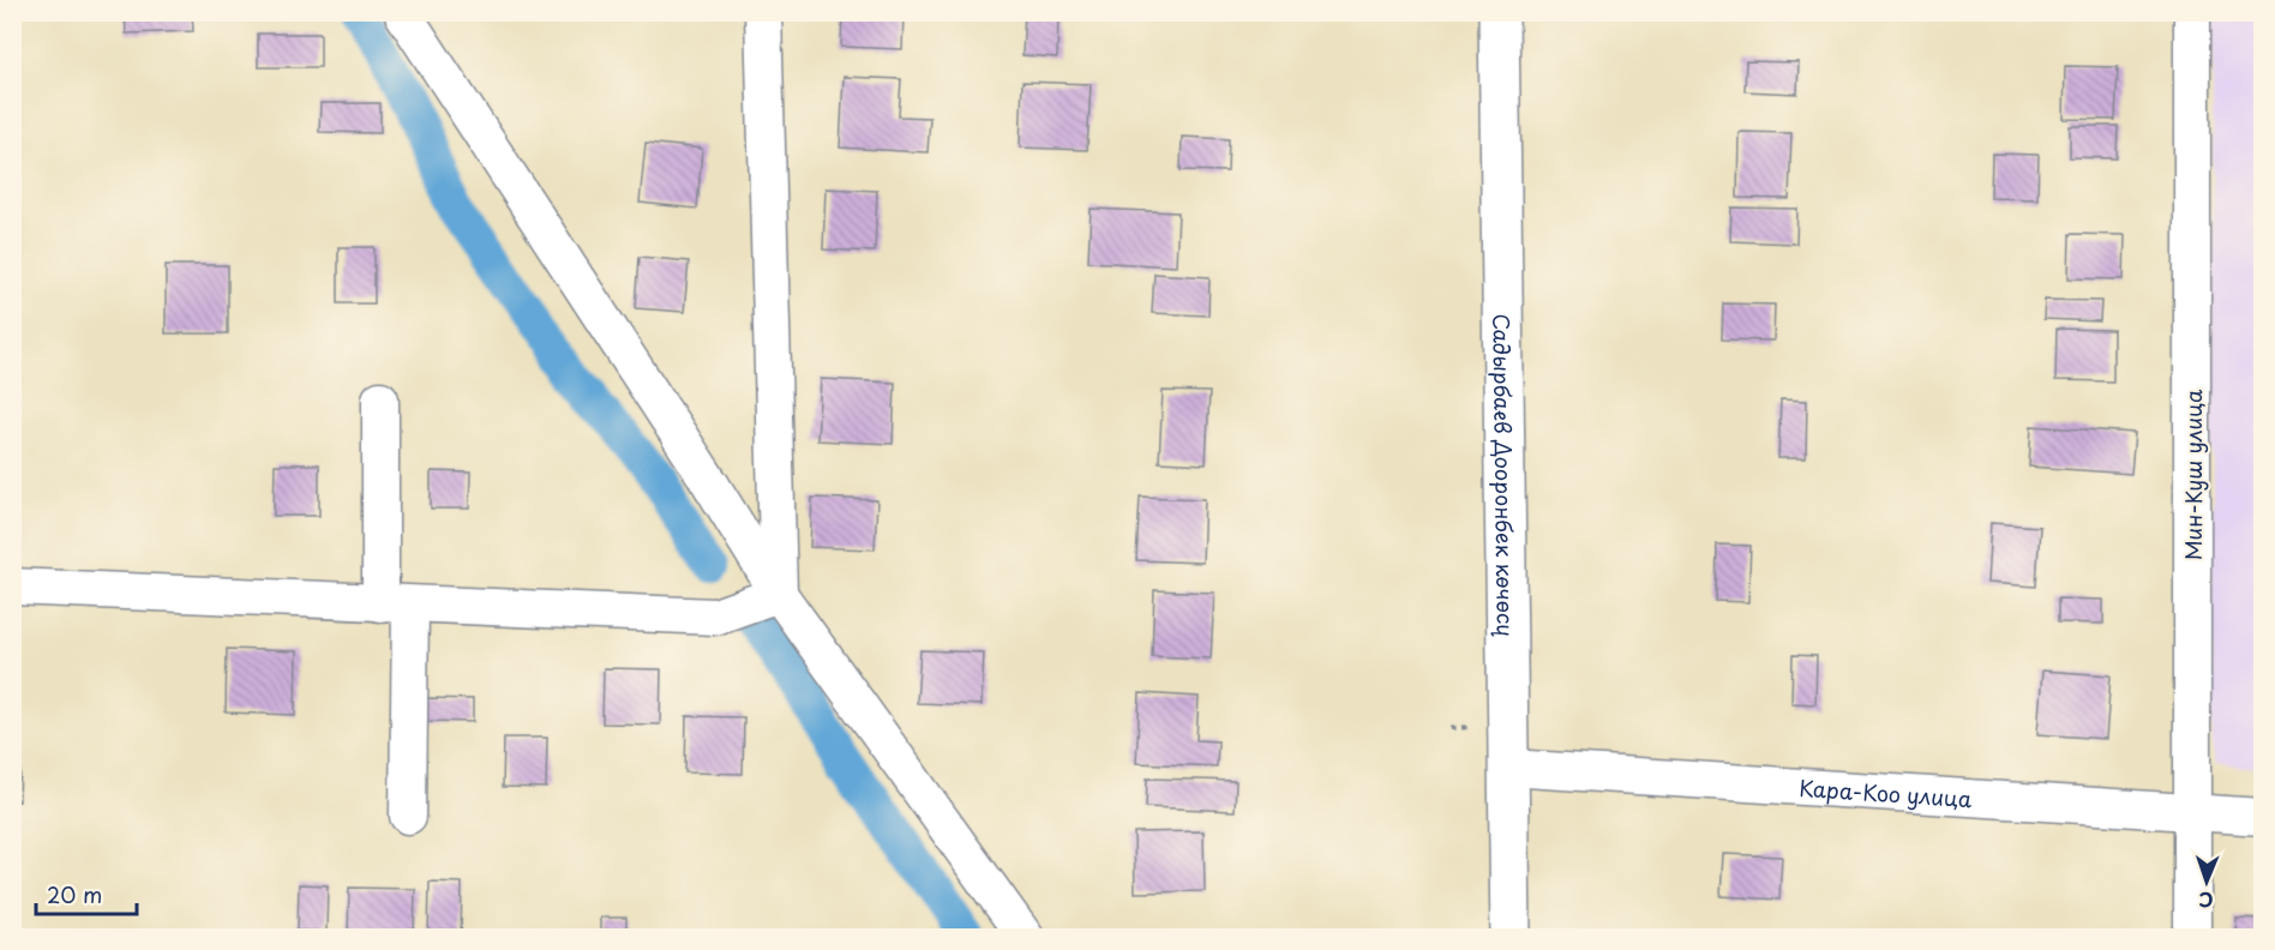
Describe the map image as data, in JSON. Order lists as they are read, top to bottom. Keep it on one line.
{"streets":{"main road":["Садырбаев Дооронбек көчөсү"],"street":["Мин-Куш улица","Кара-Коо улица"]},"crossings":[["Садырбаев Дооронбек көчөсү","Кара-Коо улица"],["Мин-Куш улица","Кара-Коо улица"]],"scale_bar":"20 m","north":"bottom"}
